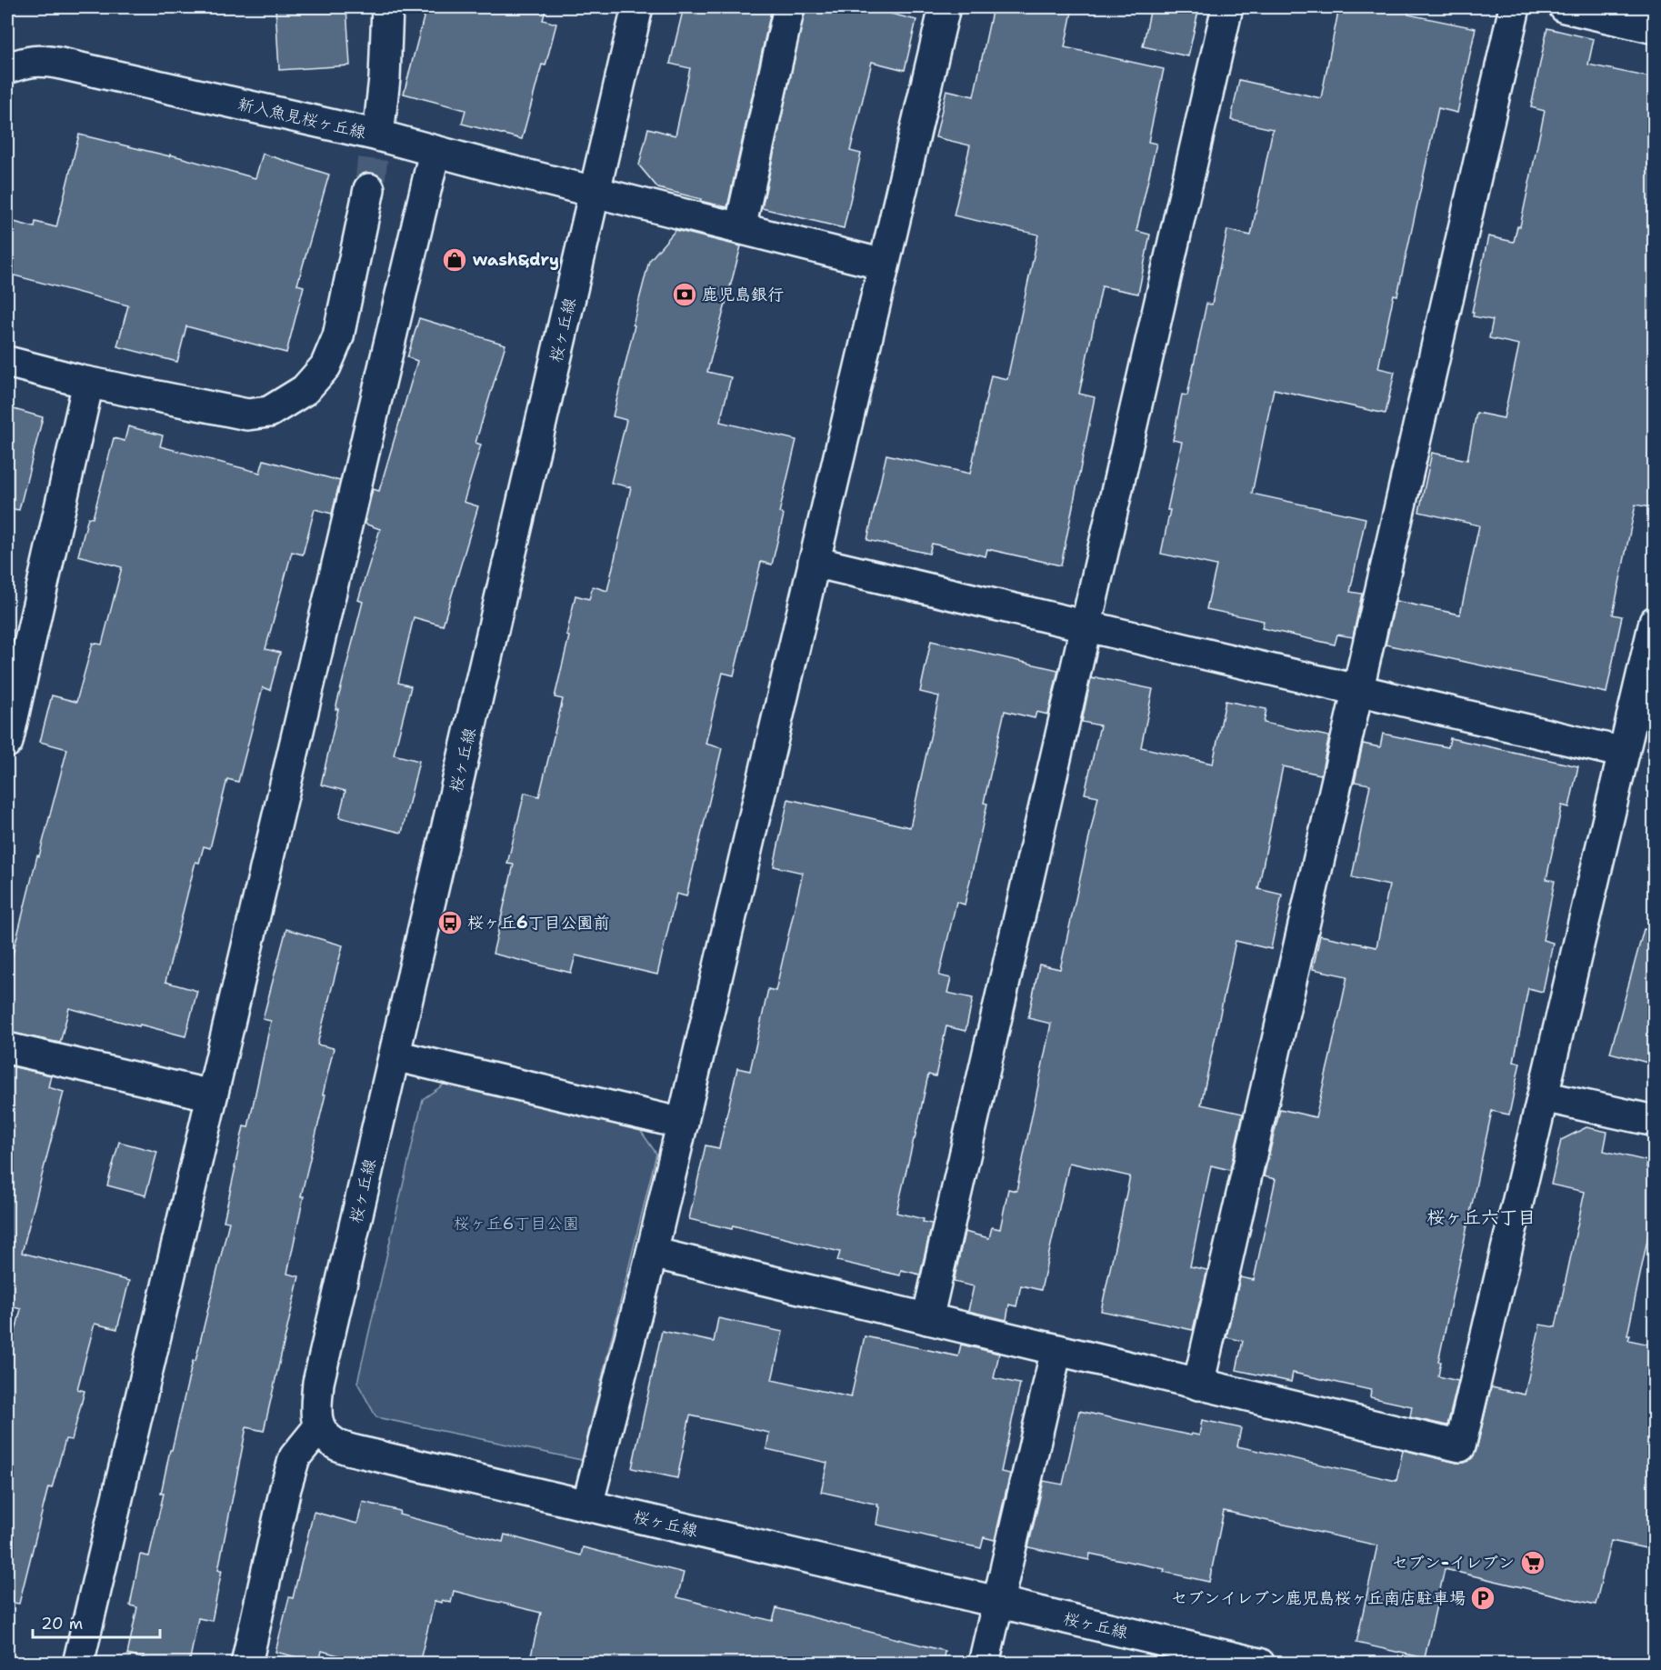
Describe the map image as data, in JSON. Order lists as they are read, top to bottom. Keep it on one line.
{"streets":{"street":["新入魚見桜ヶ丘線","桜ヶ丘線"]},"crossings":[["新入魚見桜ヶ丘線","桜ヶ丘線"]],"districts":["桜ヶ丘六丁目"],"parks":["桜ヶ丘6丁目公園"],"places":{"shop":["wash&dry"],"bank":["鹿児島銀行"],"bus stop":["桜ヶ丘6丁目公園前"],"supermarket":["セブン-イレブン"],"parking":["セブンイレブン鹿児島桜ヶ丘南店駐車場"]},"scale_bar":"20 m"}
